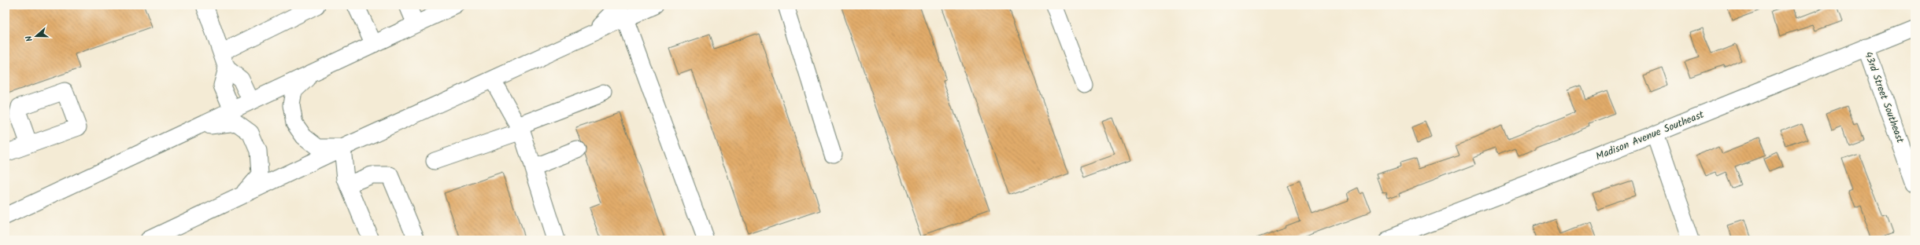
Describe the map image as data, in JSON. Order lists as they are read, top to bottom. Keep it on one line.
{"streets":{"street":["43rd Street Southeast","Madison Avenue Southeast"]},"crossings":[["43rd Street Southeast","Madison Avenue Southeast"]],"north":"left"}
